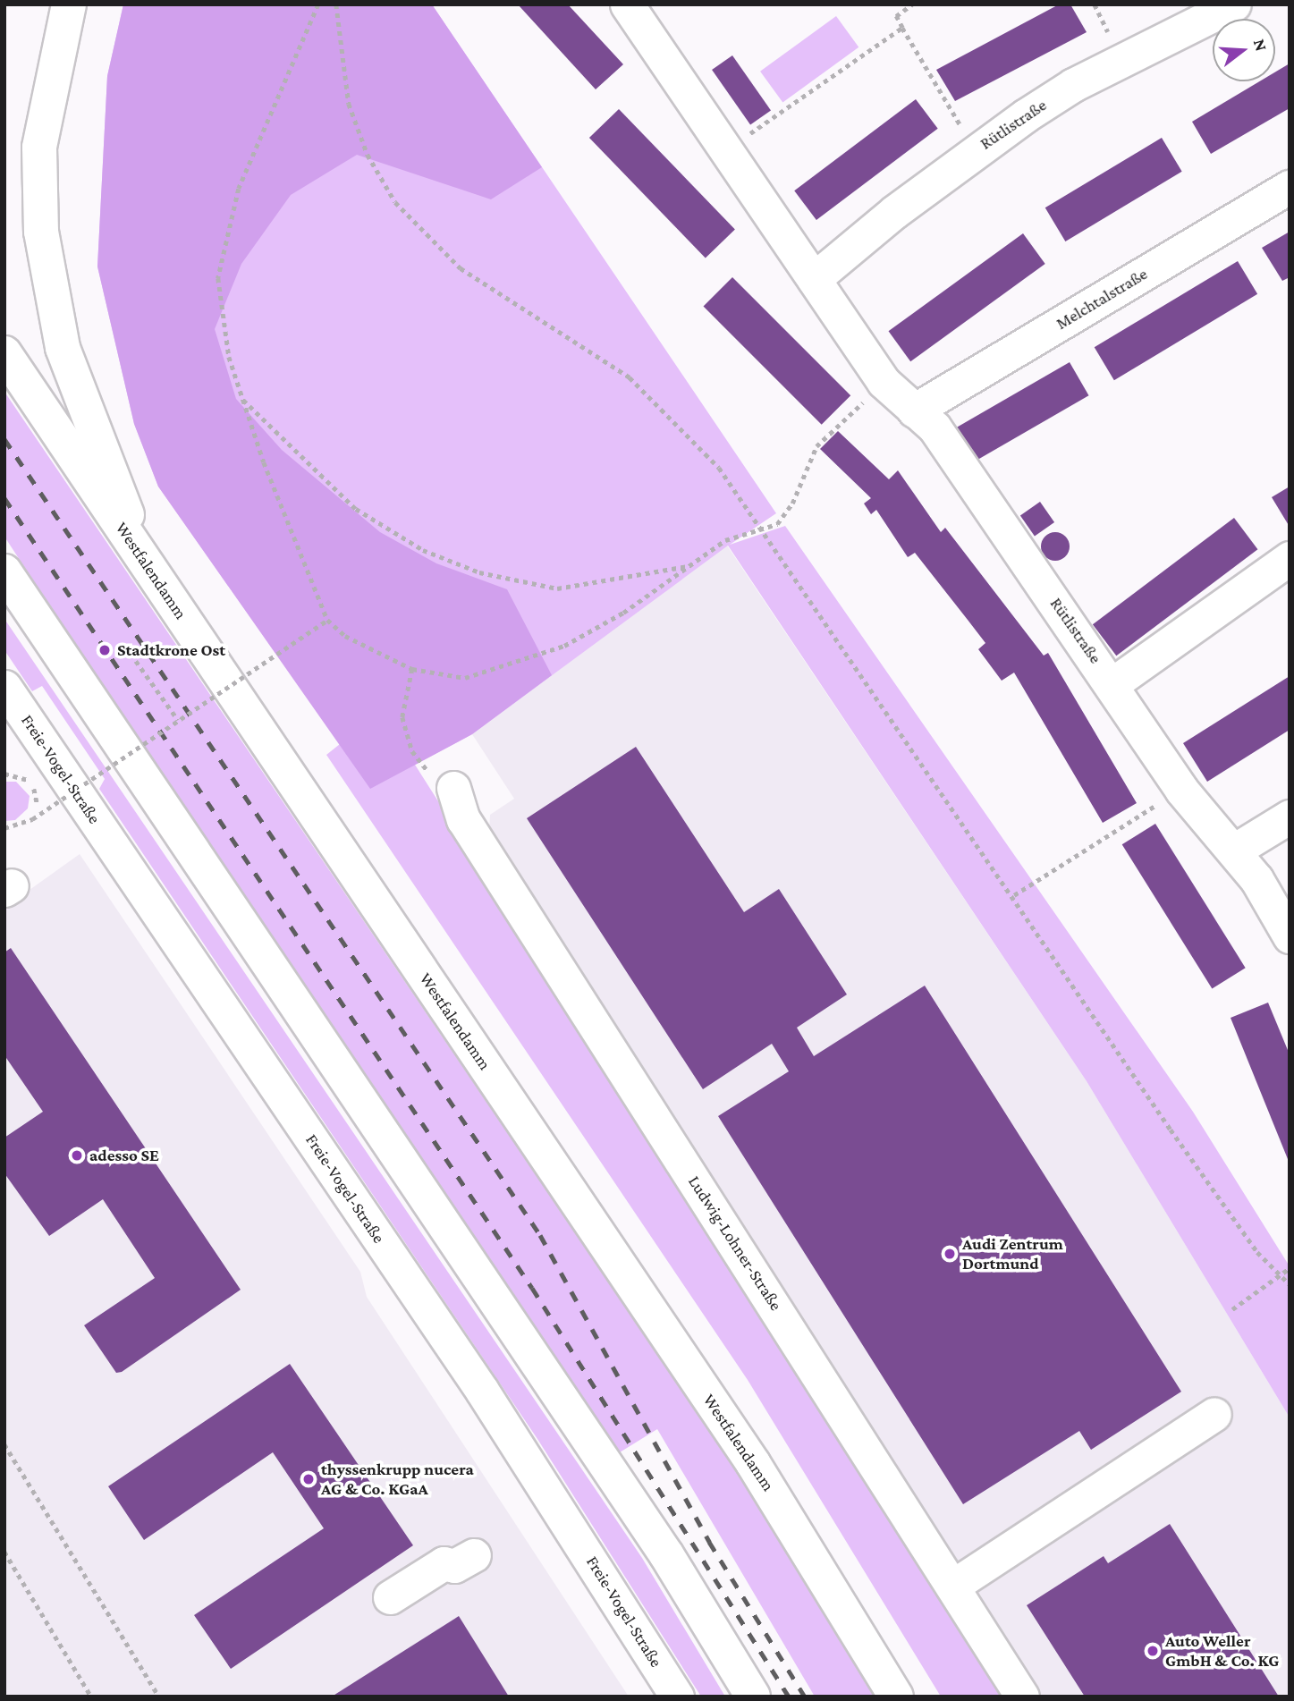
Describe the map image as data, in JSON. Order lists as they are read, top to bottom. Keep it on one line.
{"streets":{"highway":["Westfalendamm"],"street":["Rütlistraße","Melchtalstraße","Freie-Vogel-Straße","Ludwig-Lohner-Straße"]},"crossings":[["Rütlistraße","Melchtalstraße"]],"places":["Stadtkrone Ost","adesso SE","Audi Zentrum Dortmund","thyssenkrupp nucera AG & Co. KGaA","Auto Weller GmbH & Co. KG"],"north":"right"}
